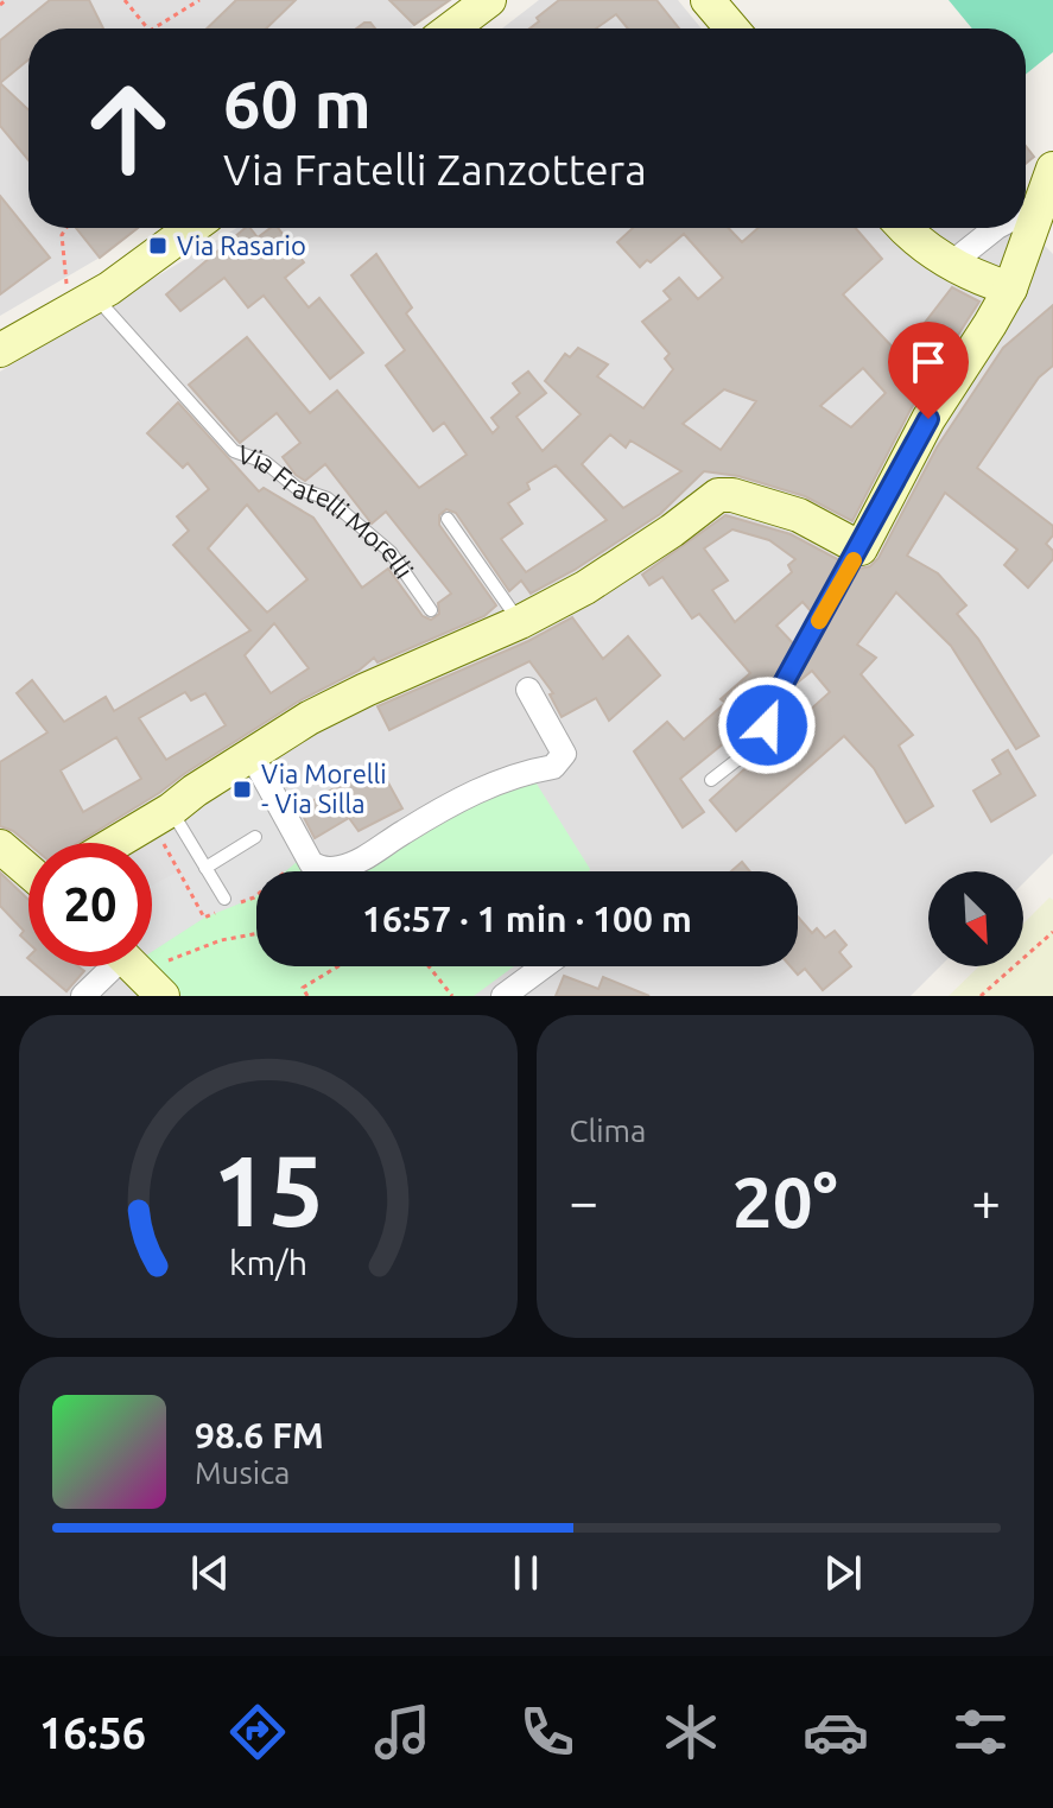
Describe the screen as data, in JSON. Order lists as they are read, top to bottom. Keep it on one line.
{"streets":{"lane":["Via Fratelli Morelli"]},"places":{"transit":["Via Rasario","Via Morelli - Via Silla"]},"north":"bottom right","page":{"turn":["60 m","Via Fratelli Zanzottera"],"limit":"20","trip":"16:57 · 1 min · 100 m","tile":"Clima","heat":["−","20°","+"],"song":["98.6 FM","Musica"],"tabs":"16:56","gauge":["15","km/h"]}}
